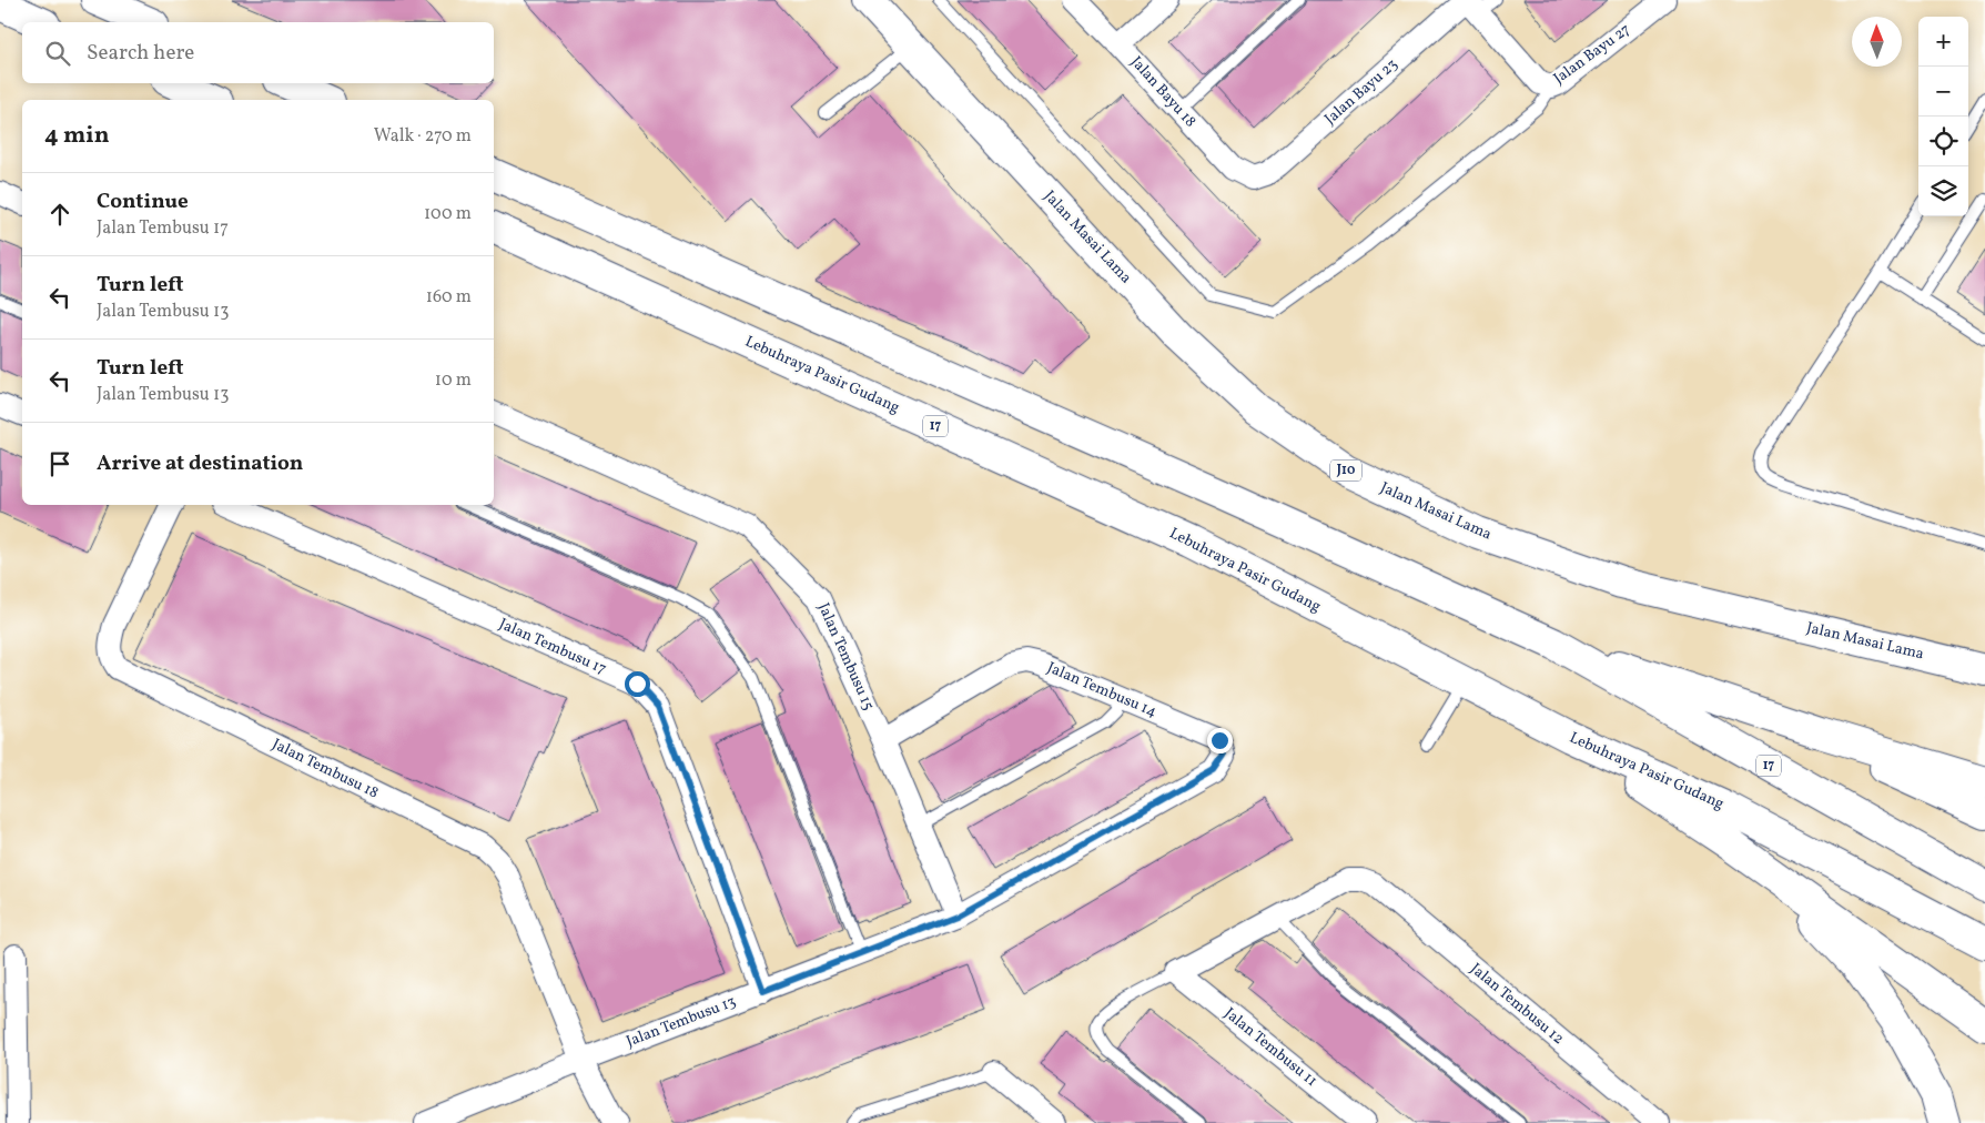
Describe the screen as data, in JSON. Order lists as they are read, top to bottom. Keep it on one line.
{"streets":{"main road":["Jalan Masai Lama","Lebuhraya Pasir Gudang","17","J10"],"street":["Jalan Bayu 27","Jalan Bayu 18","Jalan Bayu 23","Jalan Tembusu 17","Jalan Tembusu 15","Jalan Tembusu 14","Jalan Tembusu 18","Jalan Tembusu 12","Jalan Tembusu 13","Jalan Tembusu 11"]},"crossings":[["Jalan Bayu 18","Jalan Bayu 23"],["Jalan Tembusu 17","Jalan Tembusu 13"],["Jalan Tembusu 15","Jalan Tembusu 14"],["Jalan Tembusu 15","Jalan Tembusu 13"],["Jalan Tembusu 14","Jalan Tembusu 13"],["Jalan Tembusu 18","Jalan Tembusu 13"]],"north":"top","page":{"map_buttons":["+","−"],"search":"Search here","heading":["4 min","Walk · 270 m"],"list":[["Continue","Jalan Tembusu 17","100 m"],["Turn left","Jalan Tembusu 13","160 m"],["Turn left","Jalan Tembusu 13","10 m"],"Arrive at destination"]}}
